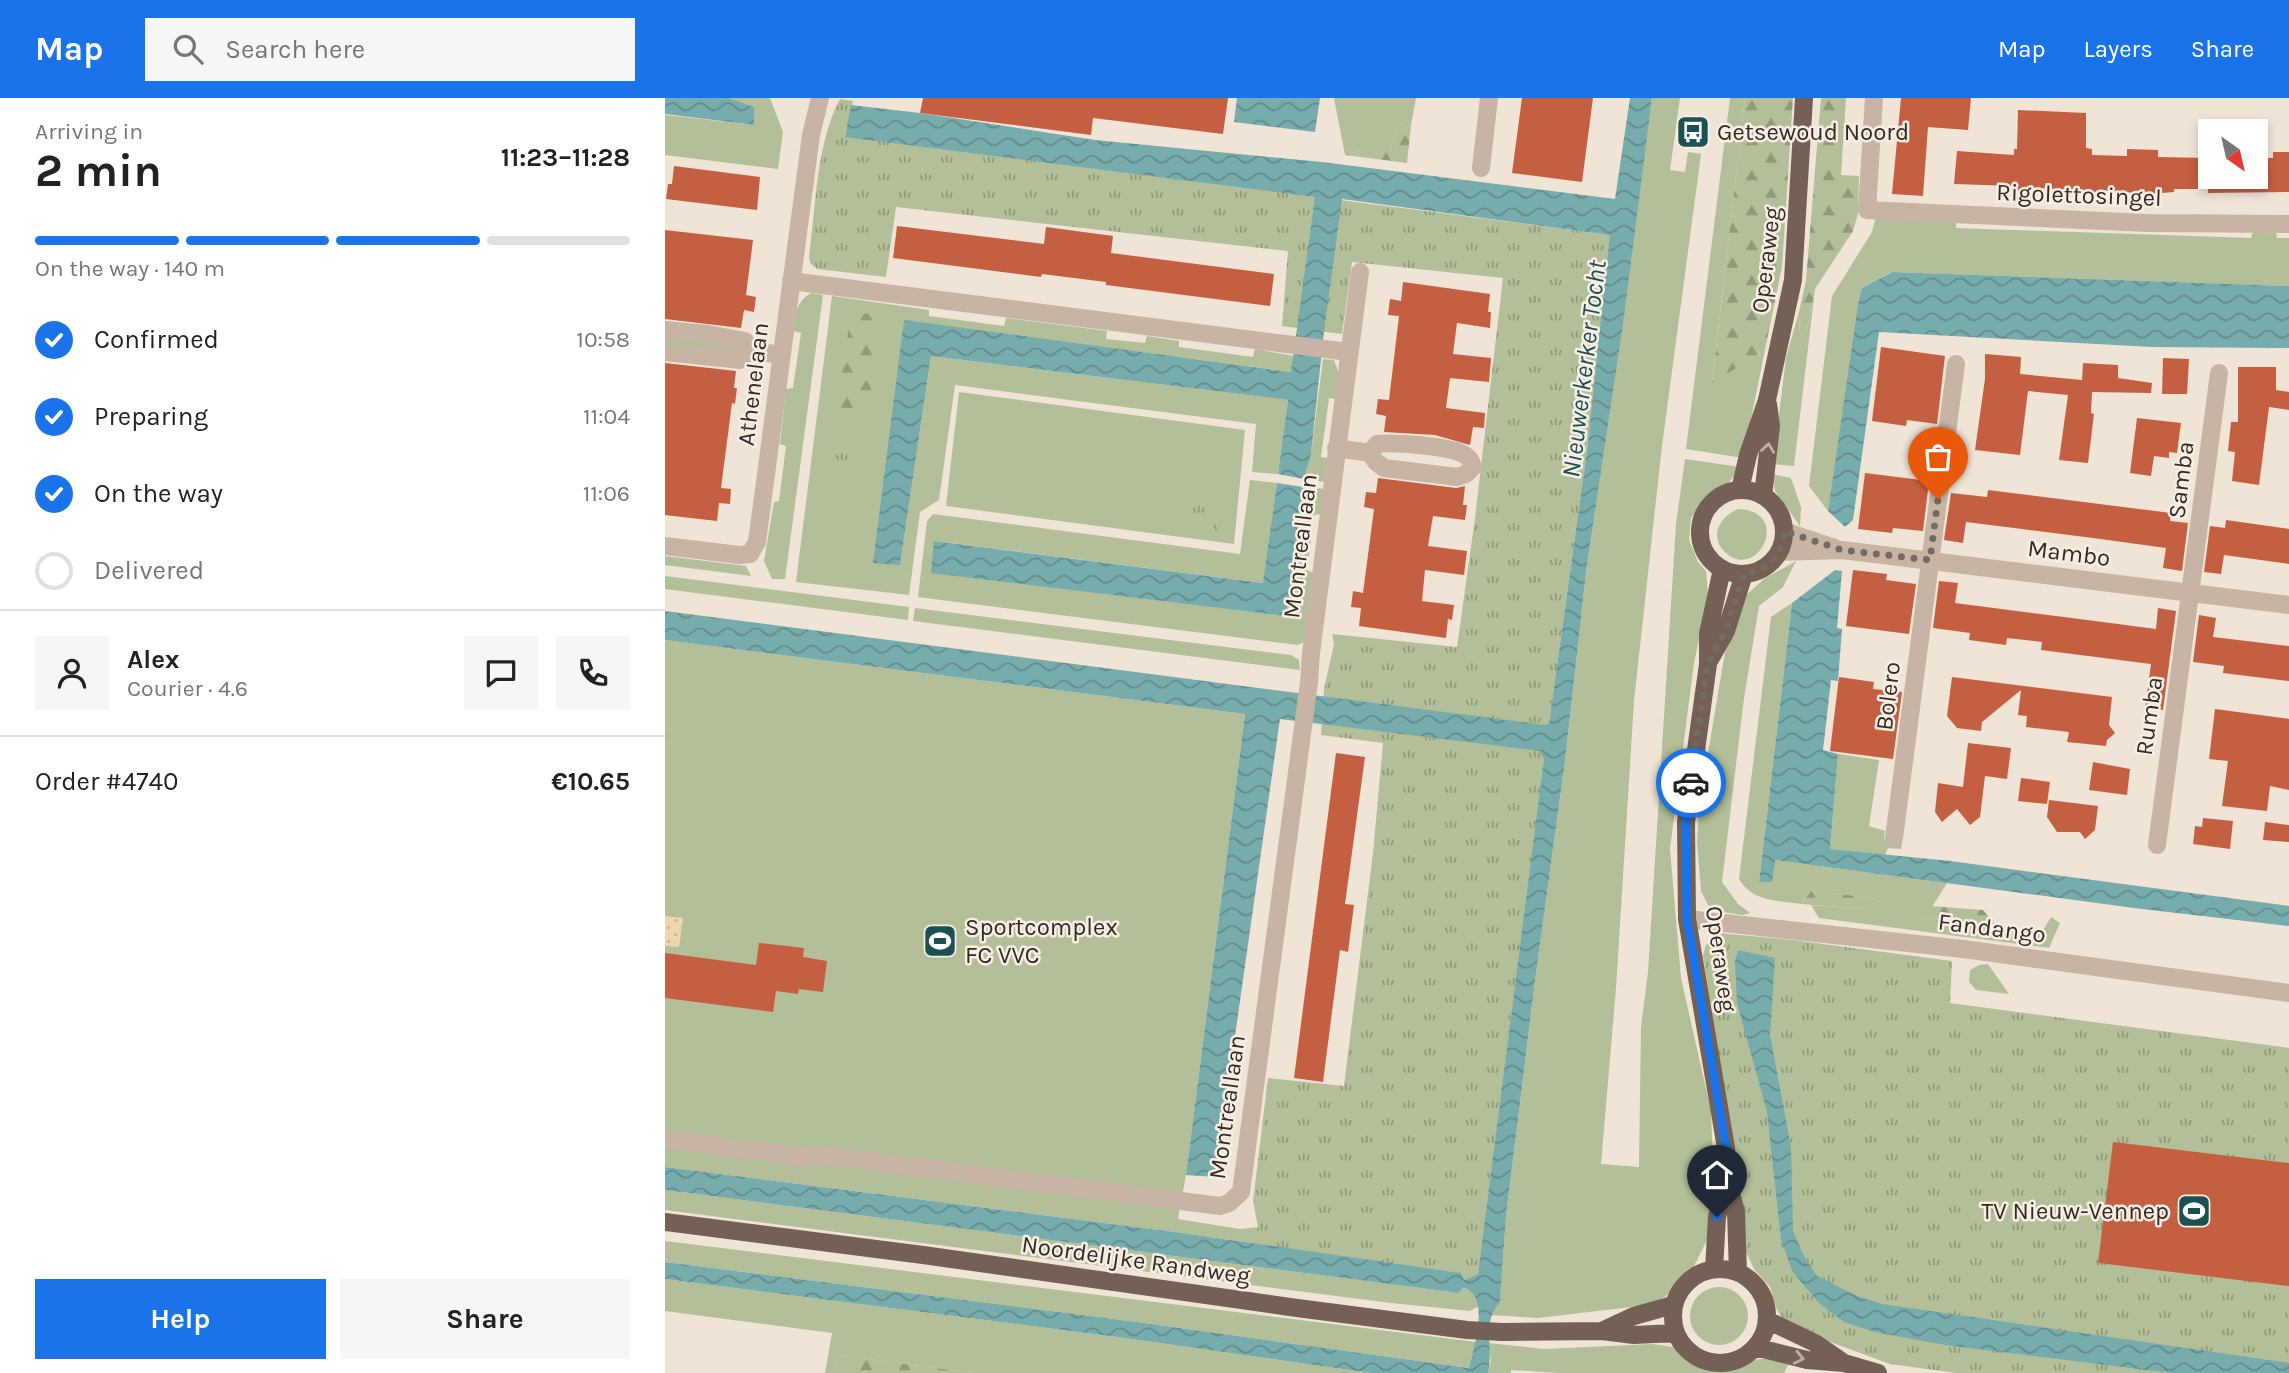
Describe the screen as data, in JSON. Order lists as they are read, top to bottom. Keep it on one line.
{"streets":{"main road":["Operaweg","Noordelijke Randweg"],"street":["Rigolettosingel","Athenelaan","Samba","Montreallaan","Mambo","Bolero","Rumba","Fandango"]},"crossings":[["Operaweg","Mambo"],["Operaweg","Fandango"],["Operaweg","Noordelijke Randweg"],["Samba","Mambo"],["Samba","Rumba"],["Mambo","Bolero"],["Mambo","Rumba"]],"water":["Nieuwerkerker Tocht"],"places":{"bus stop":["Getsewoud Noord"],"sports":["Sportcomplex FC VVC","TV Nieuw-Vennep"]},"north":"bottom right","page":{"header":"Map","search":"Search here","nav":["Map","Layers","Share"],"heading":["2 min","Arriving in","11:23–11:28"],"panel":["Alex","Courier · 4.6","Order #4740","€10.65"],"bar":"On the way · 140 m","list":[["Confirmed","10:58"],["Preparing","11:04"],["On the way","11:06"],"Delivered"],"buttons":["Help","Share"]}}
